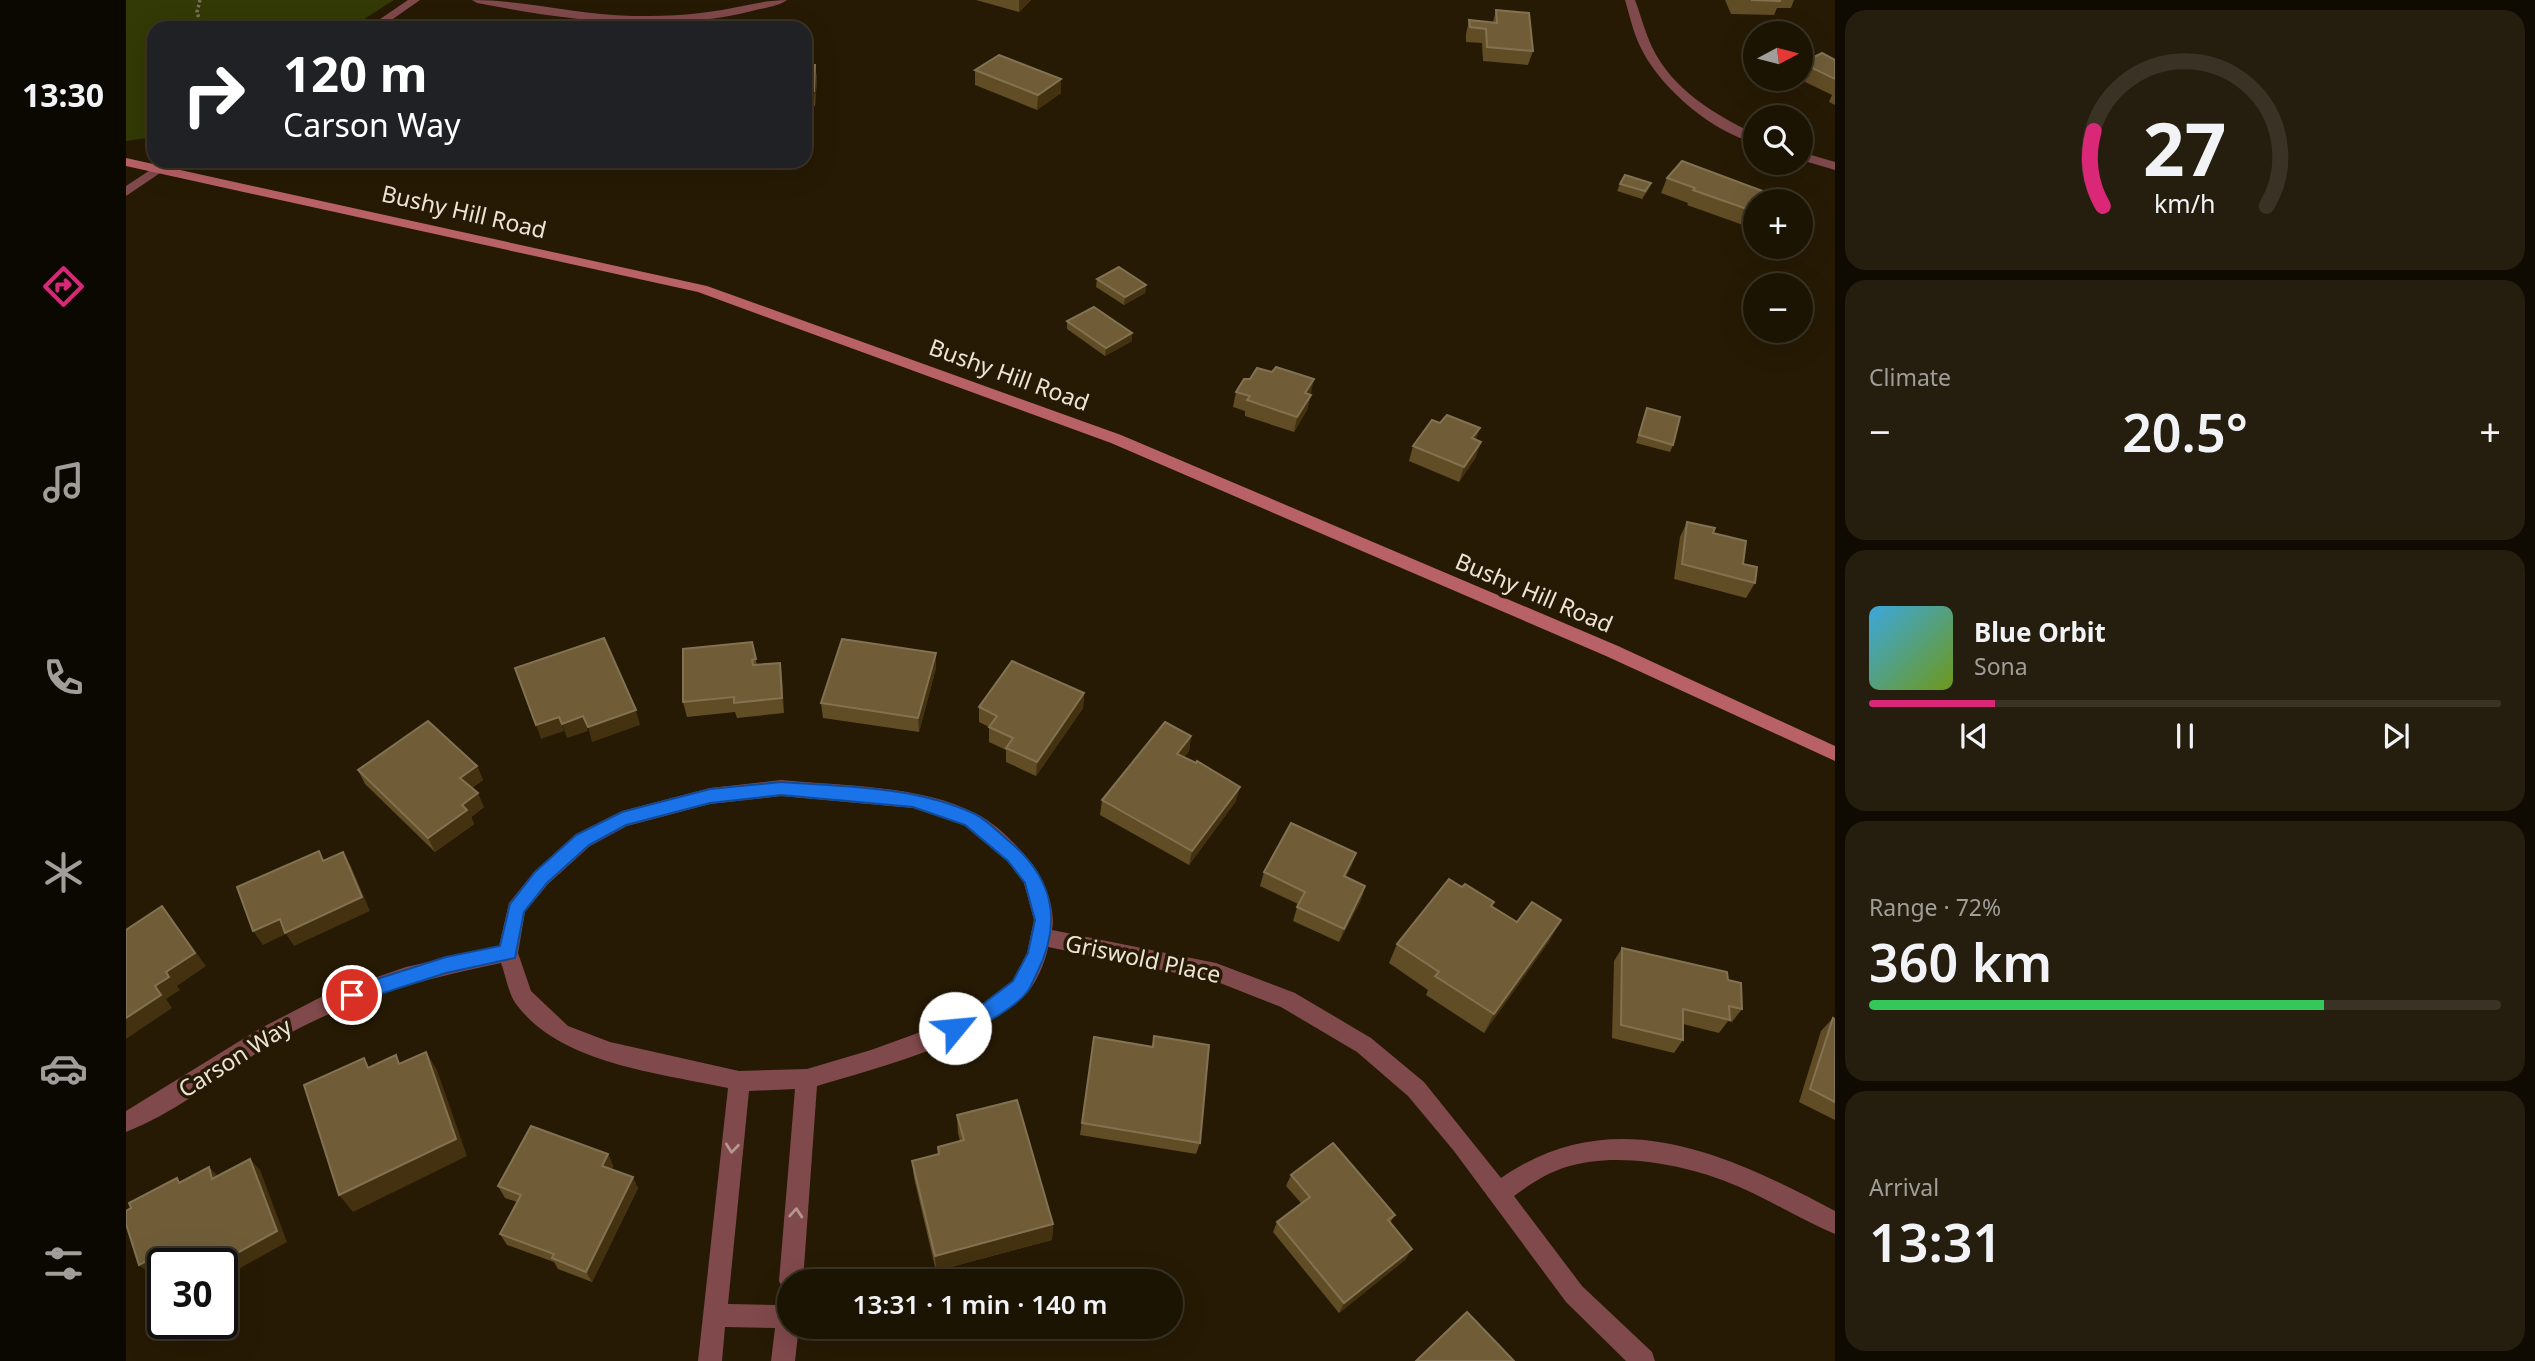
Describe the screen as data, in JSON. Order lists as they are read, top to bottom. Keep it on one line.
{"streets":{"main road":["Bushy Hill Road"],"street":["Griswold Place","Carson Way"]},"north":"right","page":{"tabs":"13:30","map_buttons":["+","−"],"turn":["120 m","Carson Way"],"tile":["Climate",["Range · 72%","360 km"],["Arrival","13:31"]],"heat":["−","20.5°","+"],"song":["Blue Orbit","Sona"],"limit":"30","trip":"13:31 · 1 min · 140 m","gauge":["27","km/h"]}}
